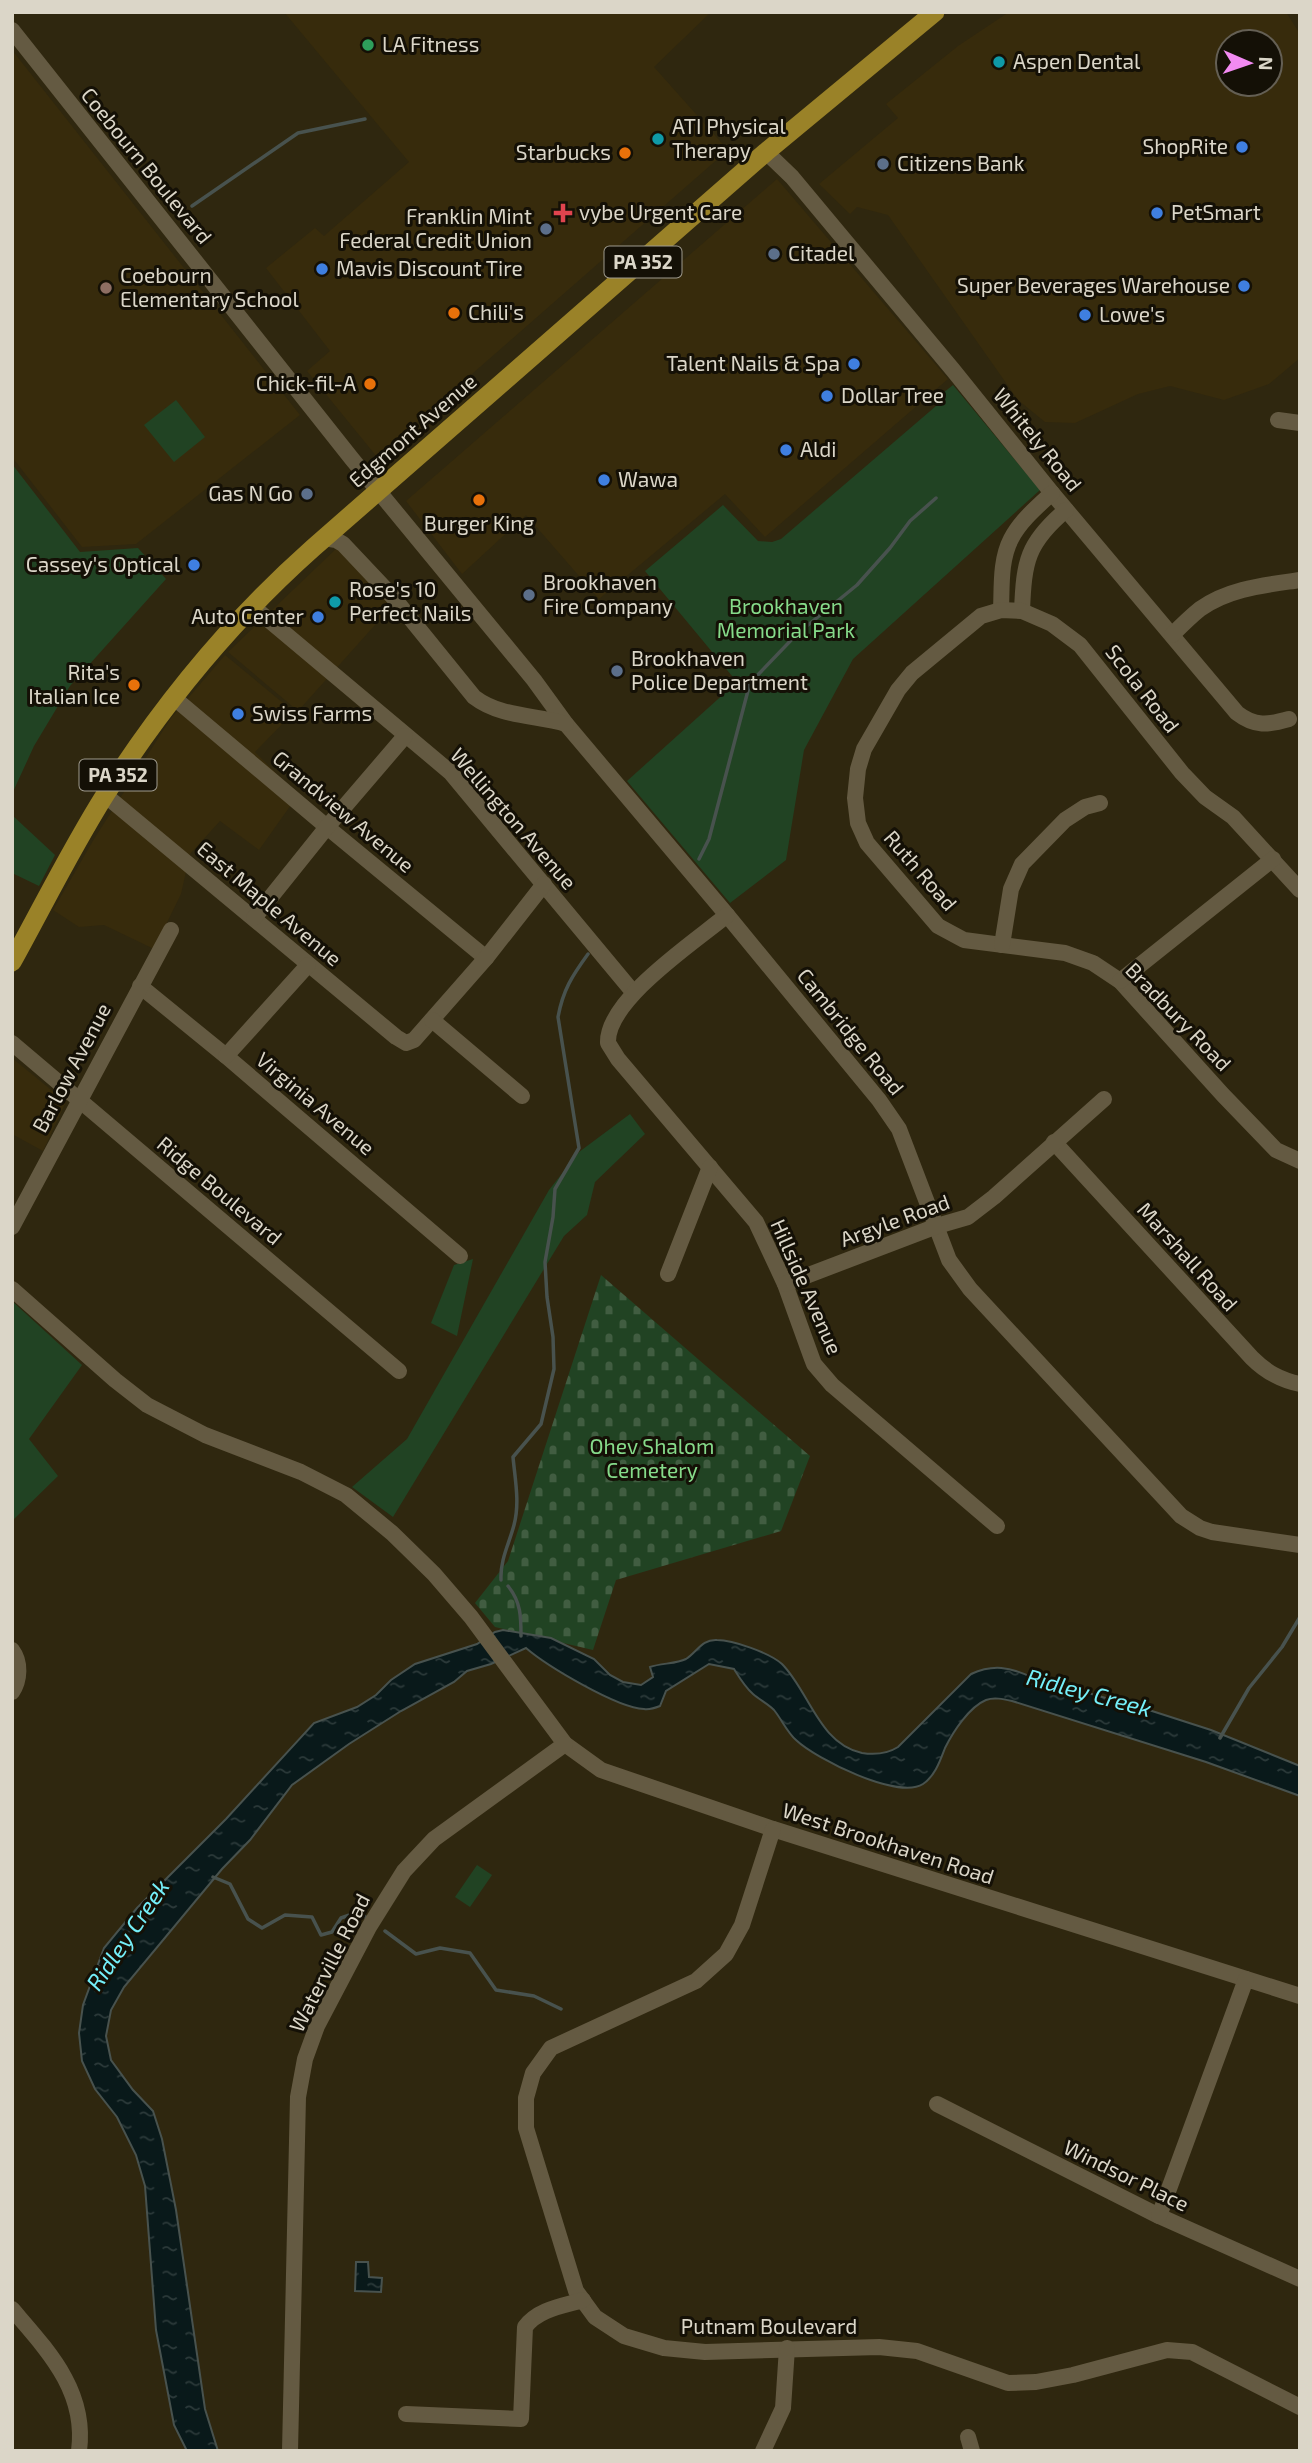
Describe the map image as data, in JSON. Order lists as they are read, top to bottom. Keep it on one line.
{"streets":{"main road":["PA 352","Edgmont Avenue"],"street":["Coebourn Boulevard","Whitely Road","Scola Road","Grandview Avenue","Wellington Avenue","Ruth Road","East Maple Avenue","Bradbury Road","Cambridge Road","Barlow Avenue","Virginia Avenue","Ridge Boulevard","Argyle Road","Marshall Road","Hillside Avenue","West Brookhaven Road","Waterville Road","Windsor Place","Putnam Boulevard"]},"crossings":[["Coebourn Boulevard","Edgmont Avenue"],["Coebourn Boulevard","Cambridge Road"],["Edgmont Avenue","Whitely Road"],["Edgmont Avenue","Grandview Avenue"],["Edgmont Avenue","Wellington Avenue"],["Edgmont Avenue","East Maple Avenue"],["Edgmont Avenue","Cambridge Road"],["Scola Road","Ruth Road"],["Wellington Avenue","Hillside Avenue"],["Ruth Road","Bradbury Road"],["Cambridge Road","Argyle Road"],["Barlow Avenue","Virginia Avenue"],["Barlow Avenue","Ridge Boulevard"],["Argyle Road","Marshall Road"],["Argyle Road","Hillside Avenue"],["West Brookhaven Road","Waterville Road"],["West Brookhaven Road","Putnam Boulevard"]],"water":["Ridley Creek"],"parks":["Brookhaven Memorial Park","Ohev Shalom Cemetery"],"places":{"other":["LA Fitness","Aspen Dental","ATI Physical Therapy","ShopRite","Starbucks","Citizens Bank","PetSmart","Franklin Mint Federal Credit Union","Citadel","Mavis Discount Tire","Super Beverages Warehouse","Coebourn Elementary School","Chili's","Lowe's","Talent Nails & Spa","Chick-fil-A","Dollar Tree","Aldi","Wawa","Gas N Go","Burger King","Cassey's Optical","Brookhaven Fire Company","Rose's 10 Perfect Nails","Auto Center","Brookhaven Police Department","Rita's Italian Ice","Swiss Farms"],"health":["vybe Urgent Care"]},"north":"right"}
